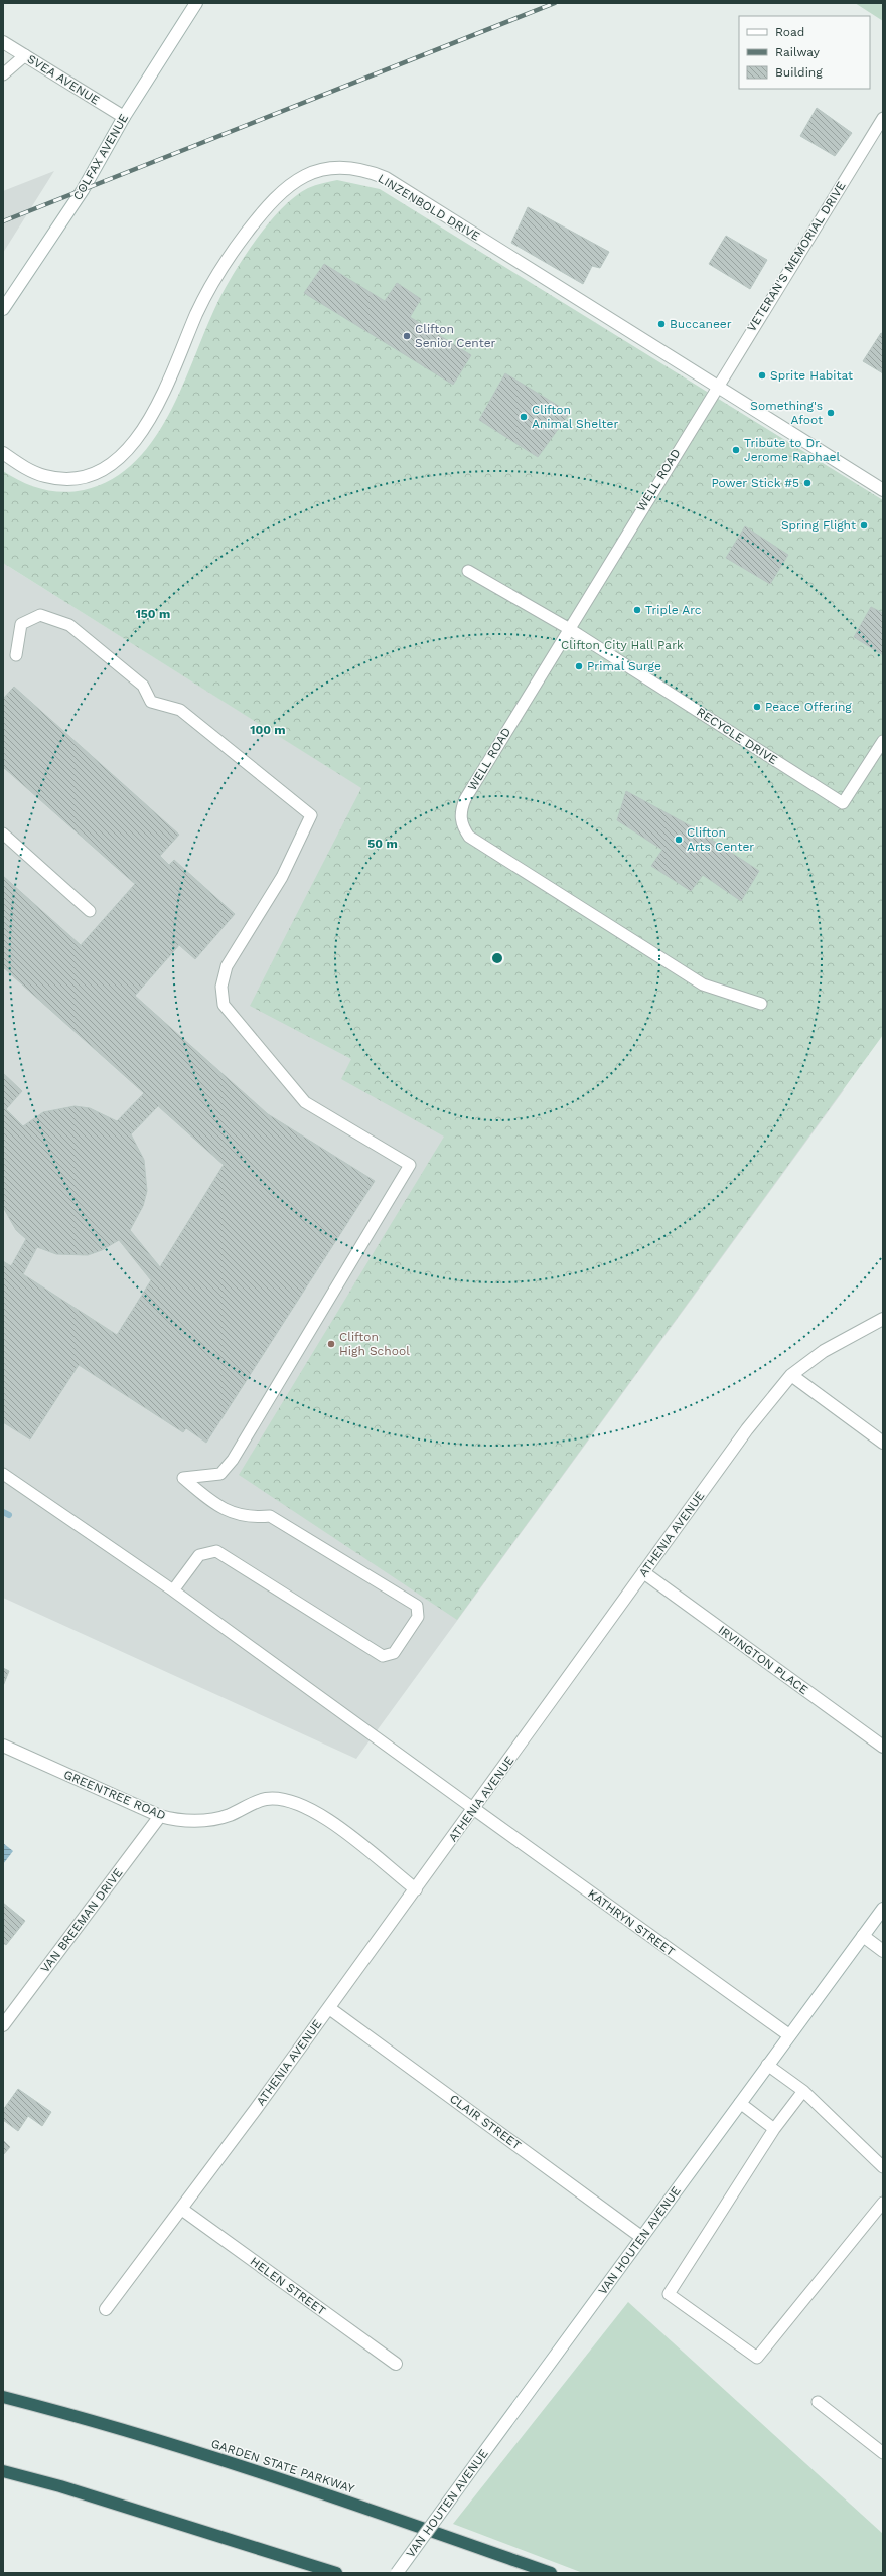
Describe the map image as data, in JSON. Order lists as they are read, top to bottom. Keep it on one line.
{"streets":{"highway":["GARDEN STATE PARKWAY"],"street":["SVEA AVENUE","COLFAX AVENUE","LINZENBOLD DRIVE","ATHENIA AVENUE","IRVINGTON PLACE","GREENTREE ROAD","VAN BREEMAN DRIVE","KATHRYN STREET","CLAIR STREET","VAN HOUTEN AVENUE","HELEN STREET"],"lane":["VETERAN'S MEMORIAL DRIVE","WELL ROAD","RECYCLE DRIVE"]},"crossings":[["SVEA AVENUE","COLFAX AVENUE"],["LINZENBOLD DRIVE","VETERAN'S MEMORIAL DRIVE"],["LINZENBOLD DRIVE","WELL ROAD"],["VETERAN'S MEMORIAL DRIVE","WELL ROAD"],["WELL ROAD","RECYCLE DRIVE"],["ATHENIA AVENUE","IRVINGTON PLACE"],["ATHENIA AVENUE","GREENTREE ROAD"],["ATHENIA AVENUE","KATHRYN STREET"],["ATHENIA AVENUE","CLAIR STREET"],["ATHENIA AVENUE","HELEN STREET"],["GREENTREE ROAD","VAN BREEMAN DRIVE"],["KATHRYN STREET","VAN HOUTEN AVENUE"],["CLAIR STREET","VAN HOUTEN AVENUE"]],"parks":["Clifton City Hall Park"],"places":["Buccaneer","Clifton Senior Center","Sprite Habitat","Something's Afoot","Clifton Animal Shelter","Tribute to Dr. Jerome Raphael","Power Stick #5","Spring Flight","Triple Arc","Primal Surge","Peace Offering","Clifton Arts Center","Clifton High School"],"legend":["Road","Railway","Building"],"rings":["150 m","100 m","50 m"]}
